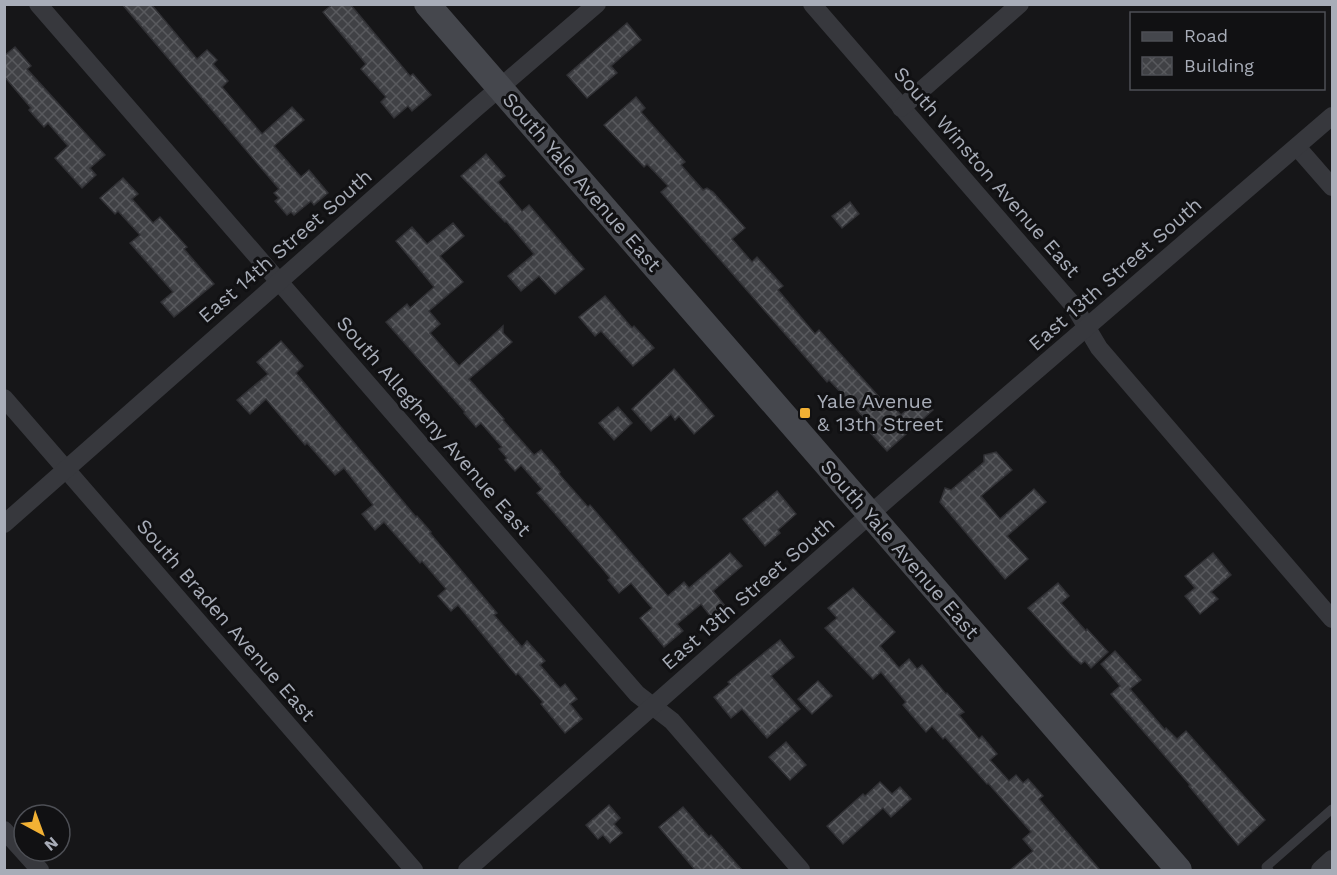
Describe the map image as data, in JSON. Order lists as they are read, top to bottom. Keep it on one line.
{"streets":{"main road":["South Yale Avenue East"],"street":["South Winston Avenue East","East 14th Street South","East 13th Street South","South Allegheny Avenue East","South Braden Avenue East"]},"crossings":[["South Winston Avenue East","East 13th Street South"],["South Yale Avenue East","East 14th Street South"],["South Yale Avenue East","East 13th Street South"],["East 14th Street South","South Allegheny Avenue East"],["East 14th Street South","South Braden Avenue East"],["East 13th Street South","South Allegheny Avenue East"]],"places":{"transit":["Yale Avenue & 13th Street"]},"legend":["Road","Building"],"north":"bottom right"}
